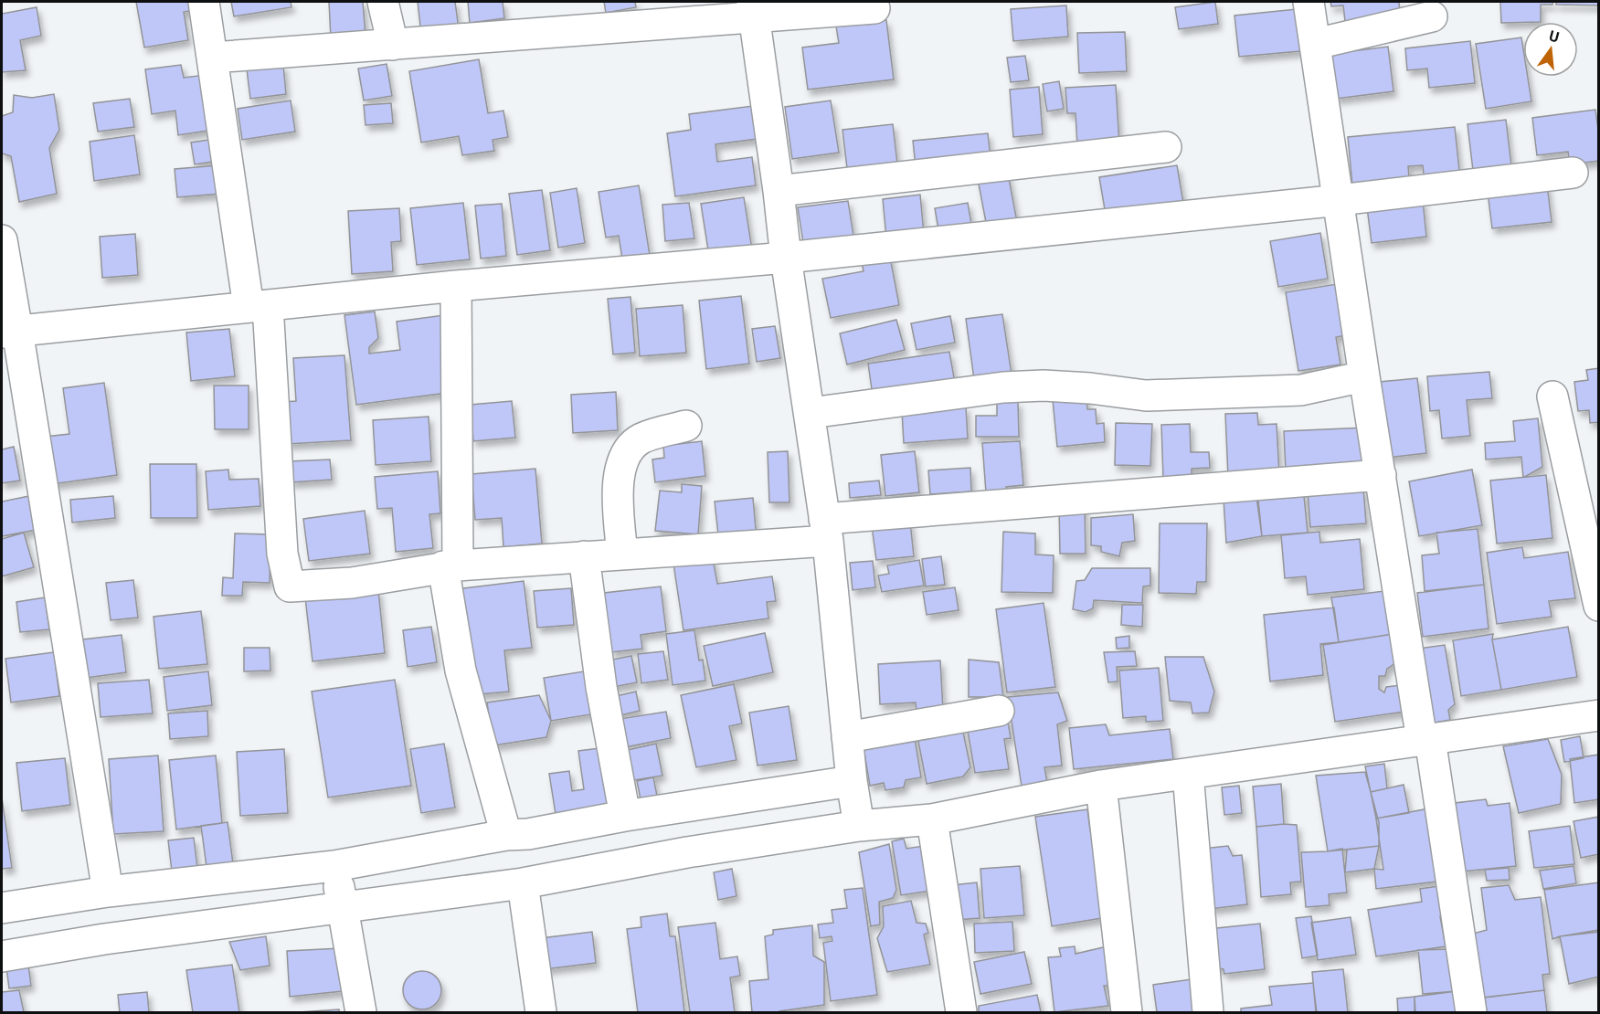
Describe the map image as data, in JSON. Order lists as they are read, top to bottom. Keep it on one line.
{"north":"top"}
